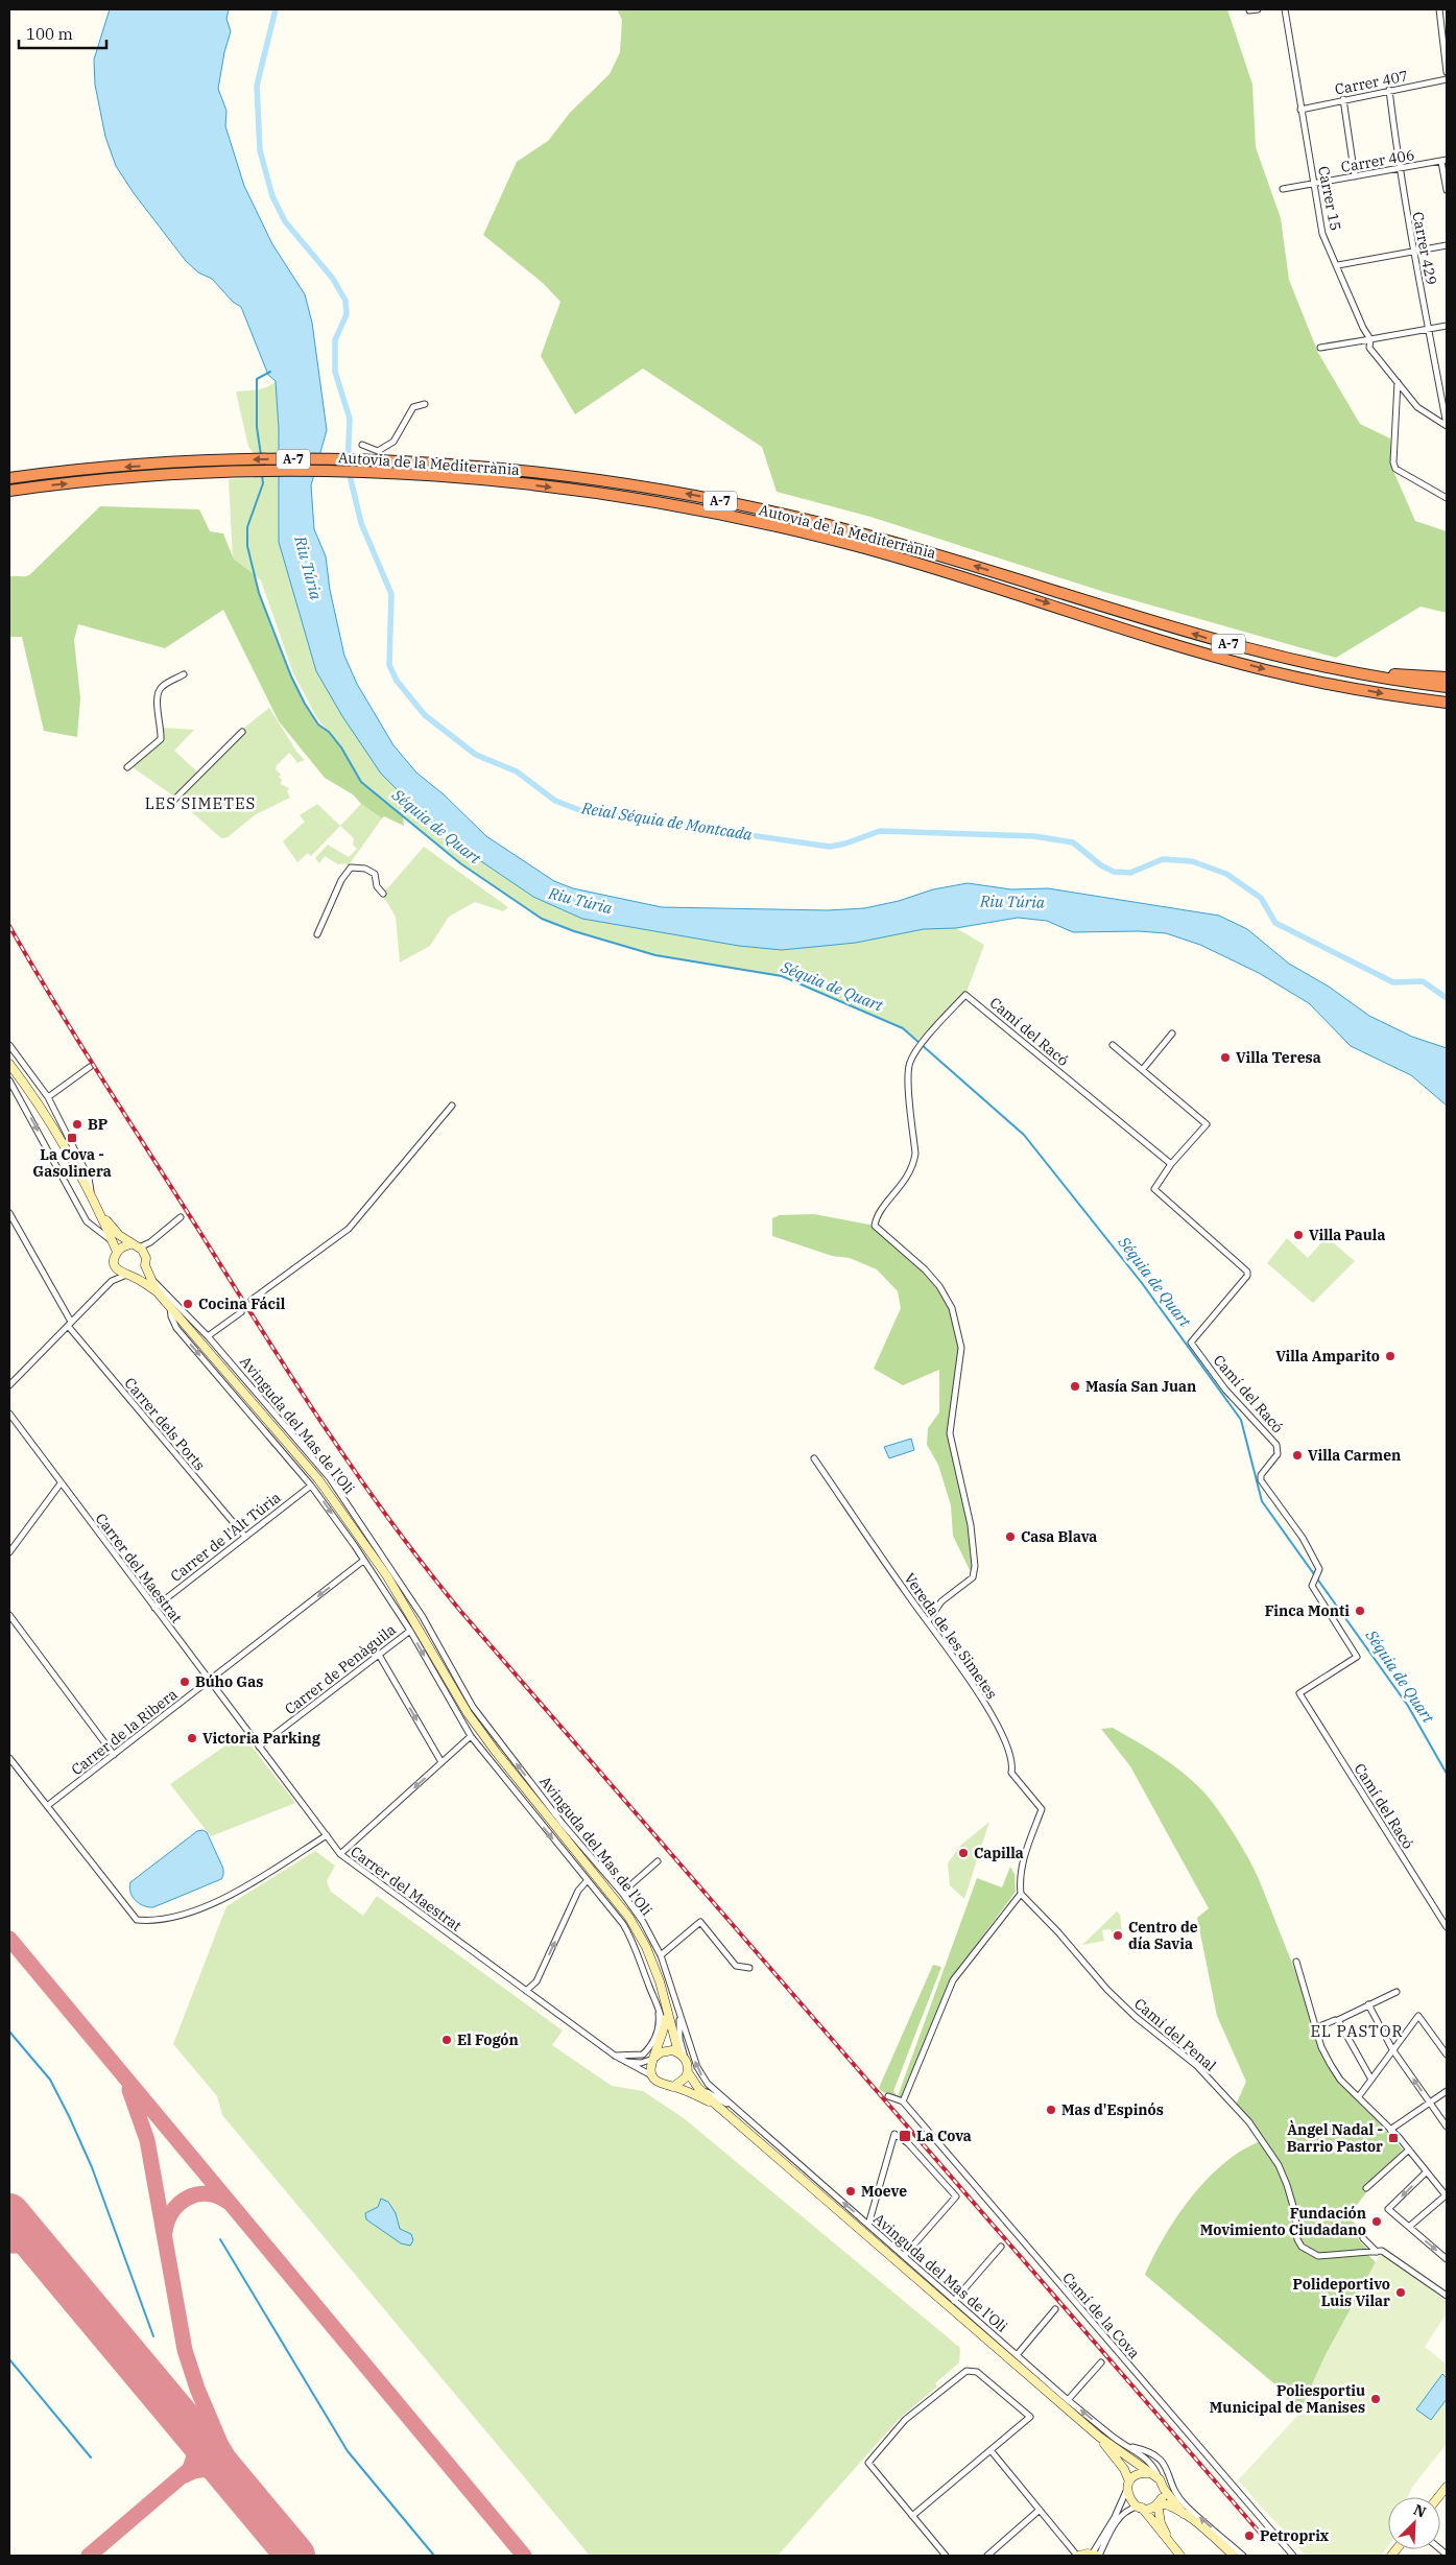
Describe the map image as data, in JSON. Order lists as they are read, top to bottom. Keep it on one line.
{"streets":{"highway":["A-7","Autovia de la Mediterrània"],"street":["Carrer 407","Carrer 406","Carrer 15","Carrer 429","Camí del Racó","Carrer dels Ports","Avinguda del Mas de l'Oli","Carrer de l'Alt Túria","Carrer del Maestrat","Vereda de les Simetes","Carrer de Penàguila","Carrer de la Ribera","Camí del Penal","Camí de la Cova"]},"crossings":[["Carrer 407","Carrer 15"],["Carrer 407","Carrer 429"],["Carrer 406","Carrer 15"],["Carrer 406","Carrer 429"],["Carrer 15","Carrer 429"],["Camí del Racó","Vereda de les Simetes"],["Carrer dels Ports","Carrer de l'Alt Túria"],["Avinguda del Mas de l'Oli","Carrer de l'Alt Túria"],["Avinguda del Mas de l'Oli","Carrer de Penàguila"],["Avinguda del Mas de l'Oli","Carrer de la Ribera"],["Carrer de l'Alt Túria","Carrer del Maestrat"],["Carrer del Maestrat","Carrer de Penàguila"],["Carrer del Maestrat","Carrer de la Ribera"],["Vereda de les Simetes","Camí del Penal"]],"one_way":["Carrer de la Ribera"],"districts":["LES SIMETES","EL PASTOR"],"water":["Riu Túria","Reial Séquia de Montcada","Séquia de Quart"],"places":{"other":["Villa Teresa","BP","Villa Paula","Cocina Fácil","Villa Amparito","Masía San Juan","Villa Carmen","Casa Blava","Finca Monti","Búho Gas","Victoria Parking","Capilla","Centro de día Savia","El Fogón","Mas d'Espinós","Moeve","Fundación Movimiento Ciudadano","Polideportivo Luis Vilar","Poliesportiu Municipal de Manises","Petroprix"],"transit":["La Cova - Gasolinera","La Cova","Àngel Nadal - Barrio Pastor"]},"scale_bar":"100 m","north":"top right"}
